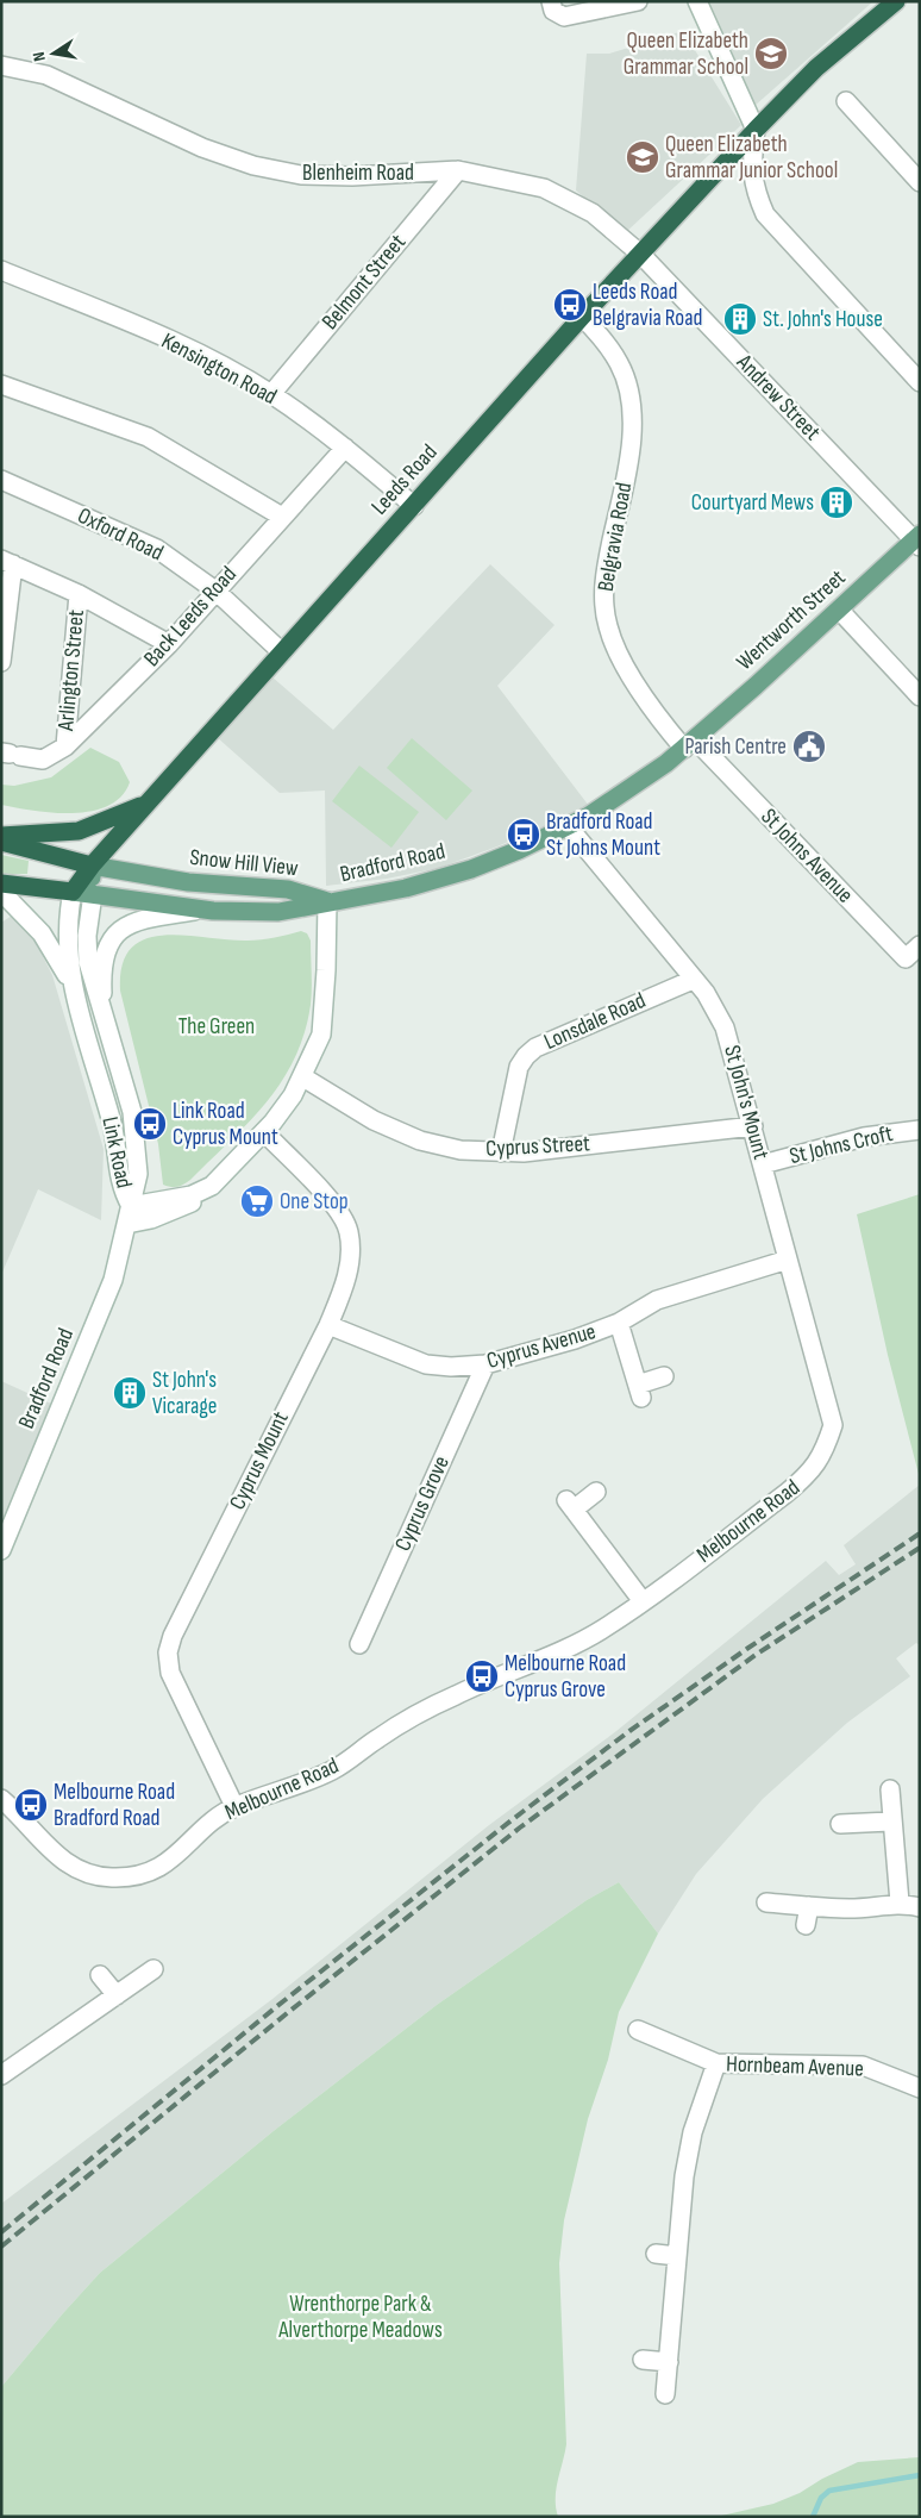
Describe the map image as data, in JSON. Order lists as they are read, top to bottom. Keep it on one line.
{"streets":{"highway":["Leeds Road"],"main road":["Wentworth Street","Snow Hill View","Bradford Road"],"street":["Blenheim Road","Belmont Street","Kensington Road","Andrew Street","Oxford Road","Belgravia Road","Back Leeds Road","Arlington Street","St Johns Avenue","Lonsdale Road","St John's Mount","St Johns Croft","Cyprus Street","Link Road","Cyprus Avenue","Cyprus Mount","Cyprus Grove","Melbourne Road","Hornbeam Avenue"]},"crossings":[["Blenheim Road","Belmont Street"],["Blenheim Road","Andrew Street"],["Blenheim Road","Leeds Road"],["Belmont Street","Kensington Road"],["Kensington Road","Leeds Road"],["Kensington Road","Back Leeds Road"],["Andrew Street","Leeds Road"],["Andrew Street","Wentworth Street"],["Leeds Road","Oxford Road"],["Leeds Road","Belgravia Road"],["Leeds Road","Snow Hill View"],["Leeds Road","Link Road"],["Oxford Road","Back Leeds Road"],["Belgravia Road","Wentworth Street"],["Belgravia Road","St Johns Avenue"],["Belgravia Road","Bradford Road"],["Back Leeds Road","Arlington Street"],["Wentworth Street","St Johns Avenue"],["Wentworth Street","Bradford Road"],["St Johns Avenue","Bradford Road"],["Snow Hill View","Bradford Road"],["Snow Hill View","Link Road"],["Bradford Road","St John's Mount"],["Bradford Road","Cyprus Street"],["Bradford Road","Link Road"],["Bradford Road","Cyprus Mount"],["Lonsdale Road","St John's Mount"],["Lonsdale Road","Cyprus Street"],["St John's Mount","St Johns Croft"],["St John's Mount","Cyprus Street"],["St John's Mount","Cyprus Avenue"],["St John's Mount","Melbourne Road"],["Cyprus Avenue","Cyprus Mount"],["Cyprus Avenue","Cyprus Grove"],["Cyprus Mount","Melbourne Road"]],"parks":["The Green","Wrenthorpe Park & Alverthorpe Meadows"],"places":{"school or university":["Queen Elizabeth Grammar School","Queen Elizabeth Grammar Junior School"],"bus stop":["Leeds Road Belgravia Road","Bradford Road St Johns Mount","Link Road Cyprus Mount","Melbourne Road Cyprus Grove","Melbourne Road Bradford Road"],"building":["St. John's House","Courtyard Mews","St John's Vicarage"],"public building":["Parish Centre"],"supermarket":["One Stop"]},"north":"left"}
